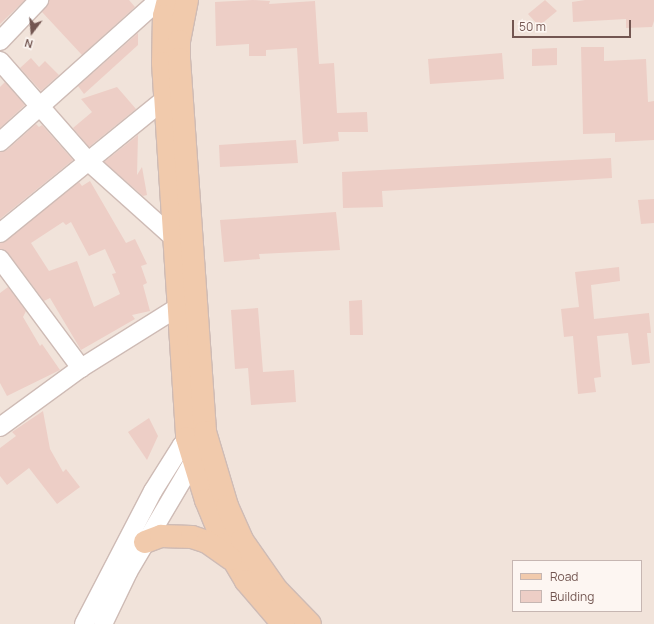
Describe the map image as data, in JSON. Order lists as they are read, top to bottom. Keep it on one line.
{"legend":["Road","Building"],"scale_bar":"50 m","north":"bottom"}
